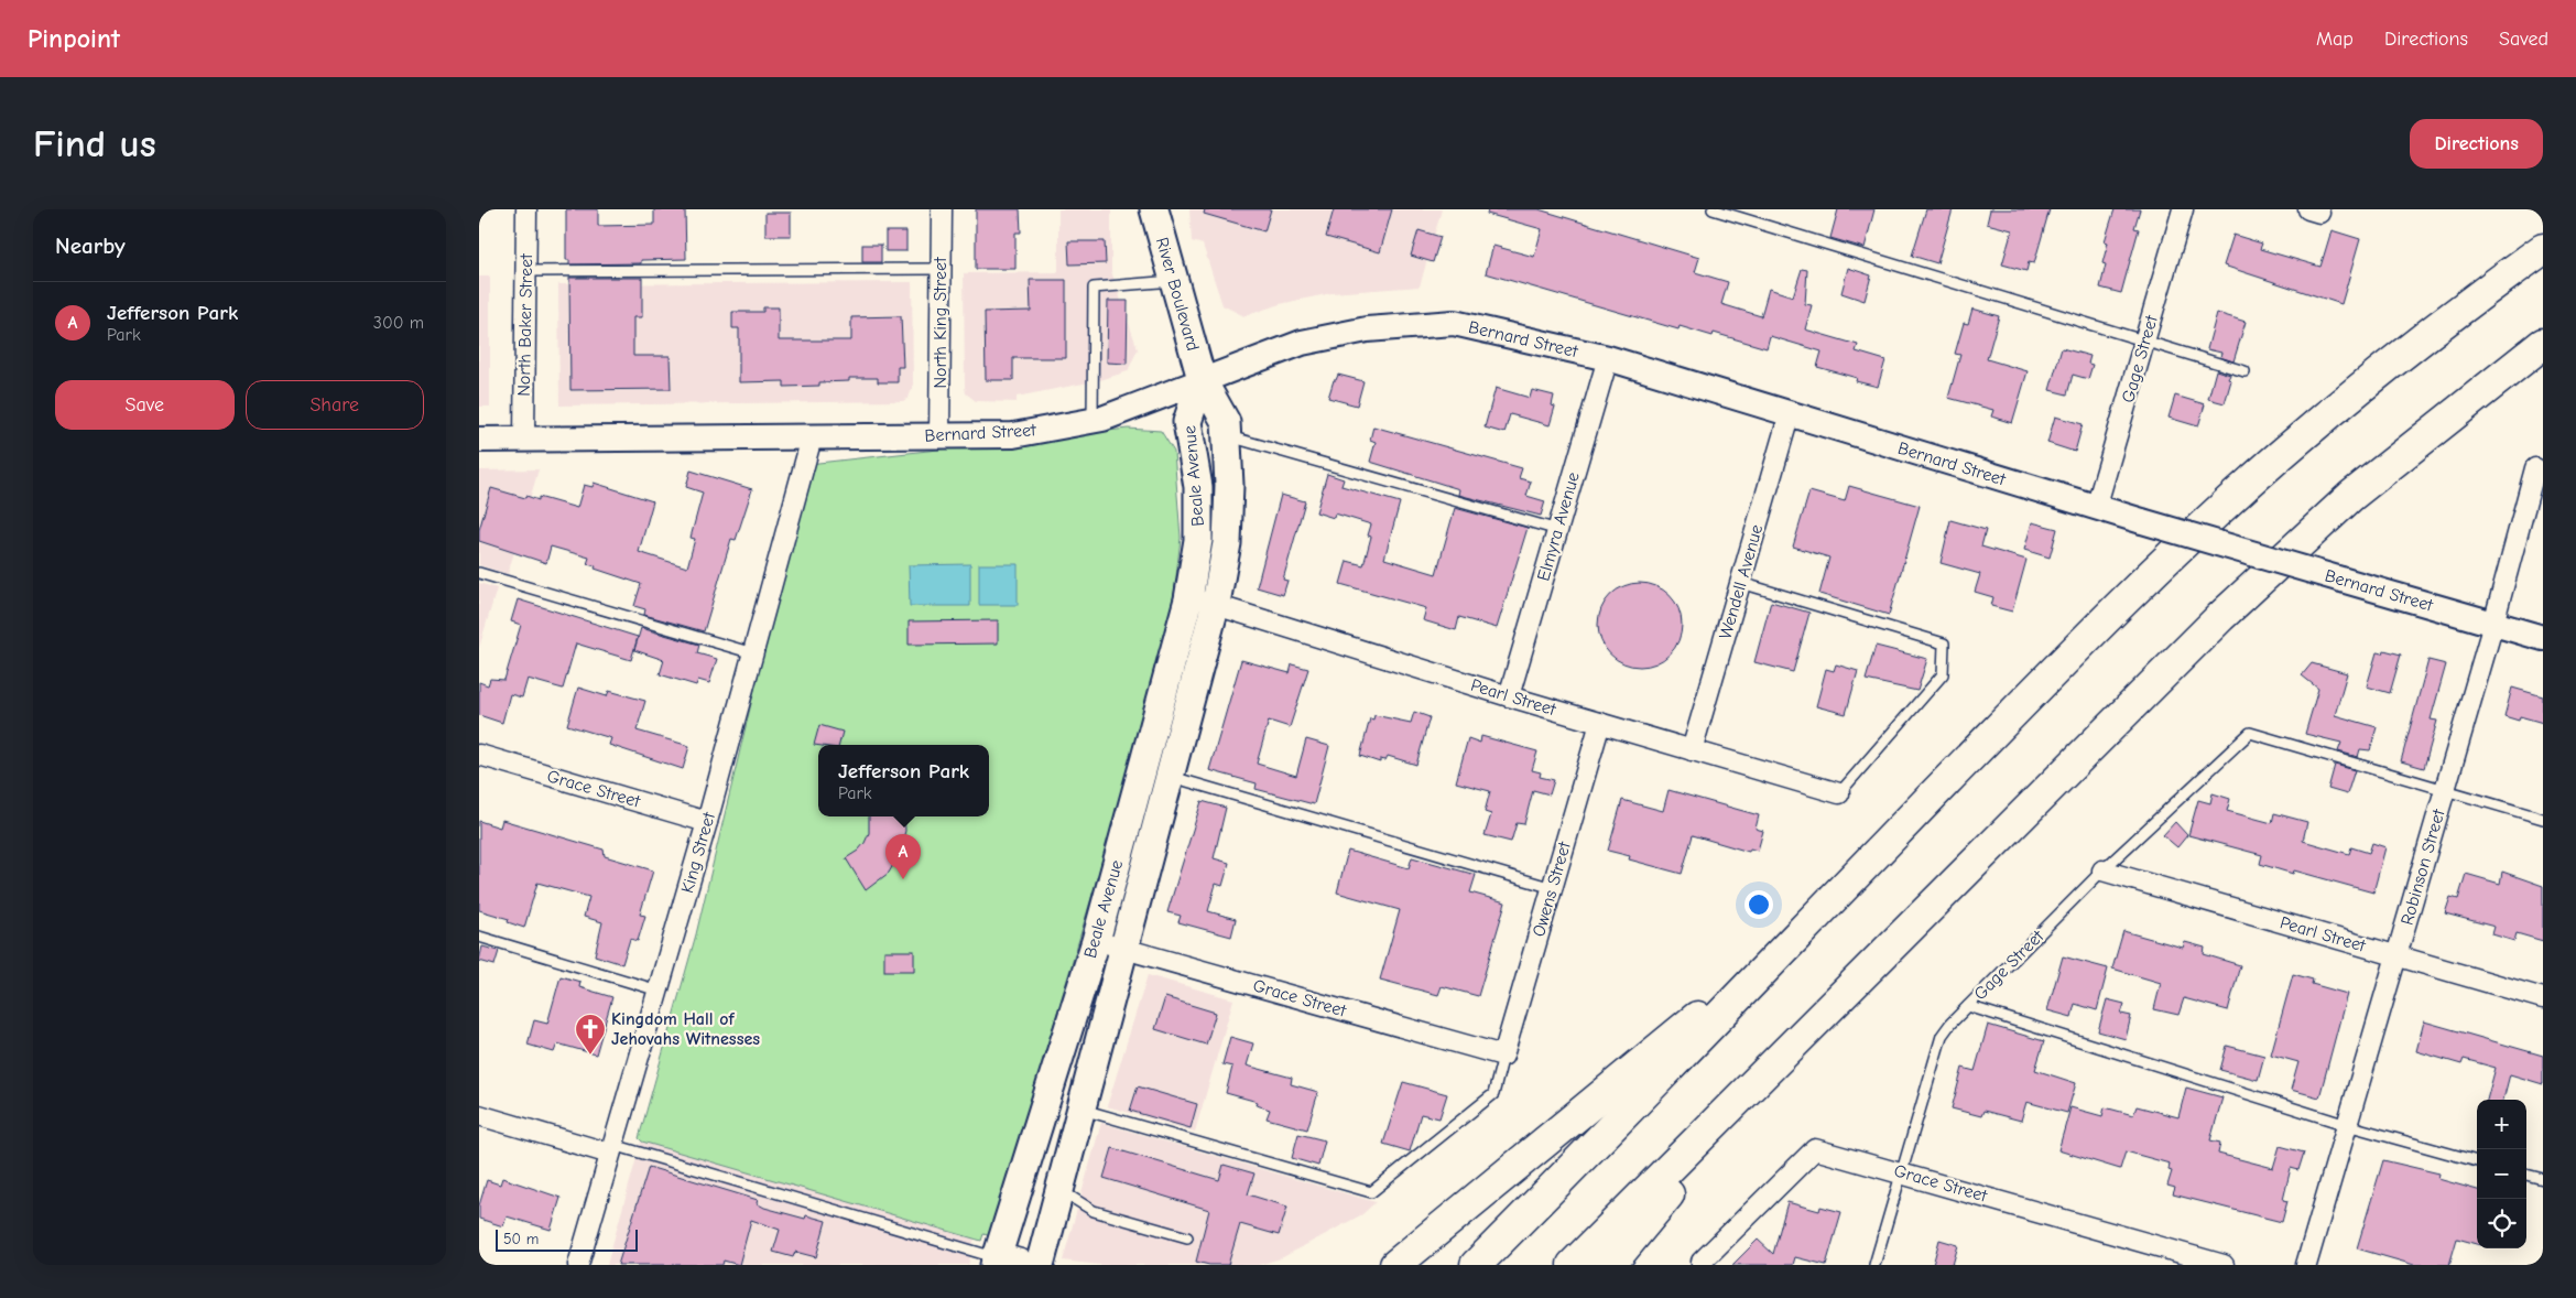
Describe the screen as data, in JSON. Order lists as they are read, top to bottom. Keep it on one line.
{"streets":{"main road":["River Boulevard","Beale Avenue"],"street":["North King Street","North Baker Street","Bernard Street","Gage Street","Elmyra Avenue","Wendell Avenue","Pearl Street","Grace Street","King Street","Robinson Street","Owens Street"]},"crossings":[["River Boulevard","Bernard Street"],["River Boulevard","Beale Avenue"],["North King Street","Bernard Street"],["North Baker Street","Bernard Street"],["Bernard Street","Gage Street"],["Bernard Street","Beale Avenue"],["Bernard Street","Elmyra Avenue"],["Bernard Street","Wendell Avenue"],["Bernard Street","King Street"],["Bernard Street","Robinson Street"],["Gage Street","Pearl Street"],["Gage Street","Grace Street"],["Gage Street","Robinson Street"],["Beale Avenue","Pearl Street"],["Beale Avenue","Grace Street"],["Elmyra Avenue","Pearl Street"],["Wendell Avenue","Pearl Street"],["Pearl Street","Robinson Street"],["Pearl Street","Owens Street"],["Grace Street","King Street"],["Grace Street","Owens Street"]],"places":{"church":["Kingdom Hall of Jehovahs Witnesses"]},"scale_bar":"50 m","page":{"header":"Pinpoint","nav":["Map","Directions","Saved"],"buttons":["Directions",["Save","Share"]],"title":"Find us","heading":"Nearby","list":[{"mark":"A","name":"Jefferson Park","note":"Park","value":"300 m"}],"popup":["Jefferson Park","Park"],"pins":"A","map_buttons":["+","−"],"scale":"50 m"}}
